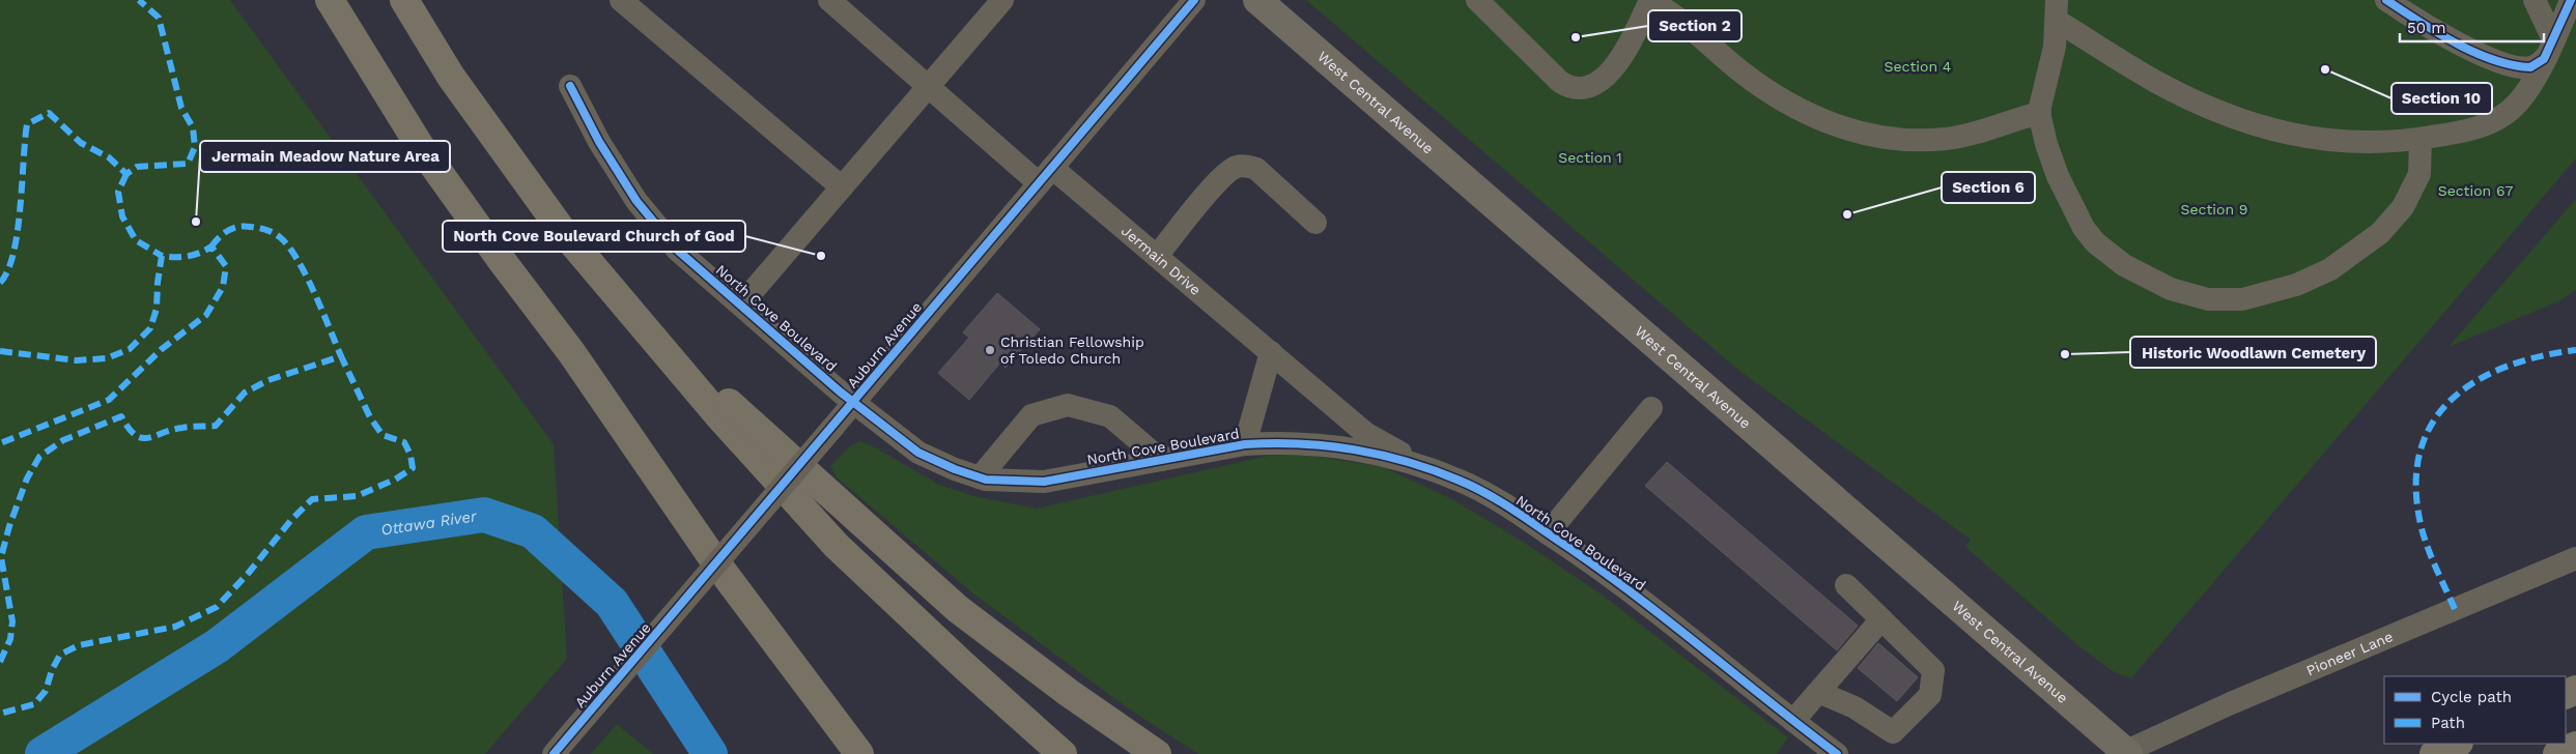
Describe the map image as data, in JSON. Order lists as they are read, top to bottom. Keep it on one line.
{"streets":{"main road":["West Central Avenue"],"street":["Jermain Drive","North Cove Boulevard","Auburn Avenue","Pioneer Lane"]},"crossings":[["West Central Avenue","Pioneer Lane"],["Jermain Drive","North Cove Boulevard"],["Jermain Drive","Auburn Avenue"],["North Cove Boulevard","Auburn Avenue"]],"water":["Ottawa River"],"parks":["Section 4","Section 1","Section 67","Section 9"],"places":["Section 2","Section 10","Section 6","Jermain Meadow Nature Area","North Cove Boulevard Church of God","Christian Fellowship of Toledo Church","Historic Woodlawn Cemetery"],"legend":["Cycle path","Path"],"scale_bar":"50 m"}
